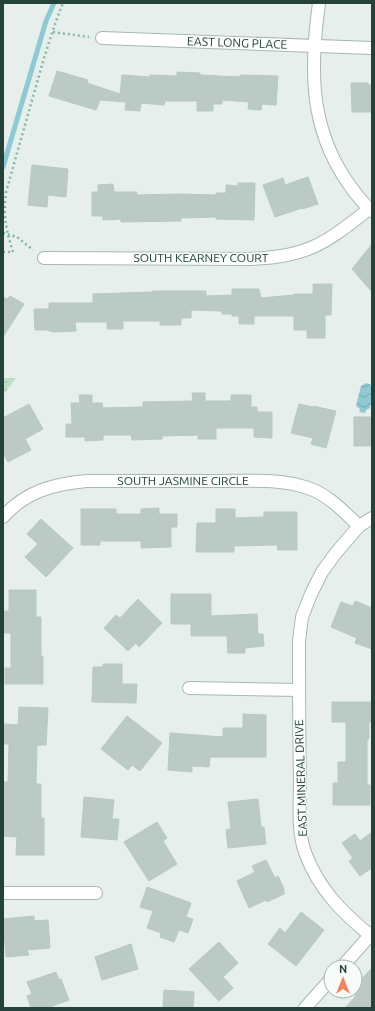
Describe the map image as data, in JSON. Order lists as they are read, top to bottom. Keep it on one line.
{"streets":{"street":["EAST LONG PLACE","SOUTH KEARNEY COURT","SOUTH JASMINE CIRCLE","EAST MINERAL DRIVE"]},"crossings":[["SOUTH JASMINE CIRCLE","EAST MINERAL DRIVE"]],"north":"top"}
